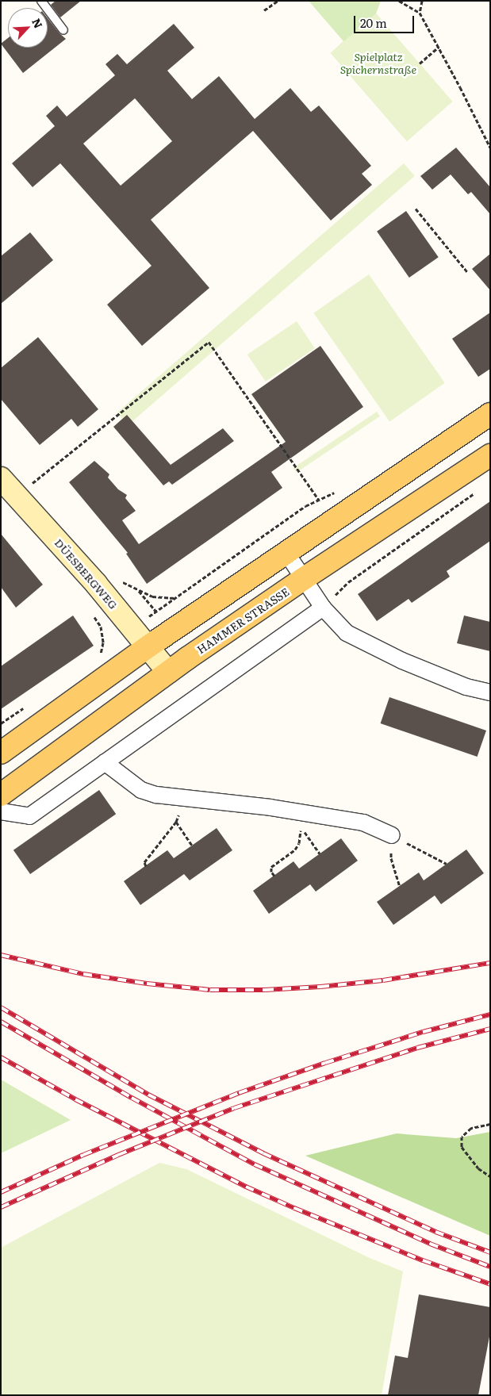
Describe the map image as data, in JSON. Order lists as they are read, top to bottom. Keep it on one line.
{"streets":{"main road":["HAMMER STRASSE"],"street":["DÜESBERGWEG"]},"crossings":[["DÜESBERGWEG","HAMMER STRASSE"]],"parks":["Spielplatz Spichernstraße"],"scale_bar":"20 m","north":"top right"}
